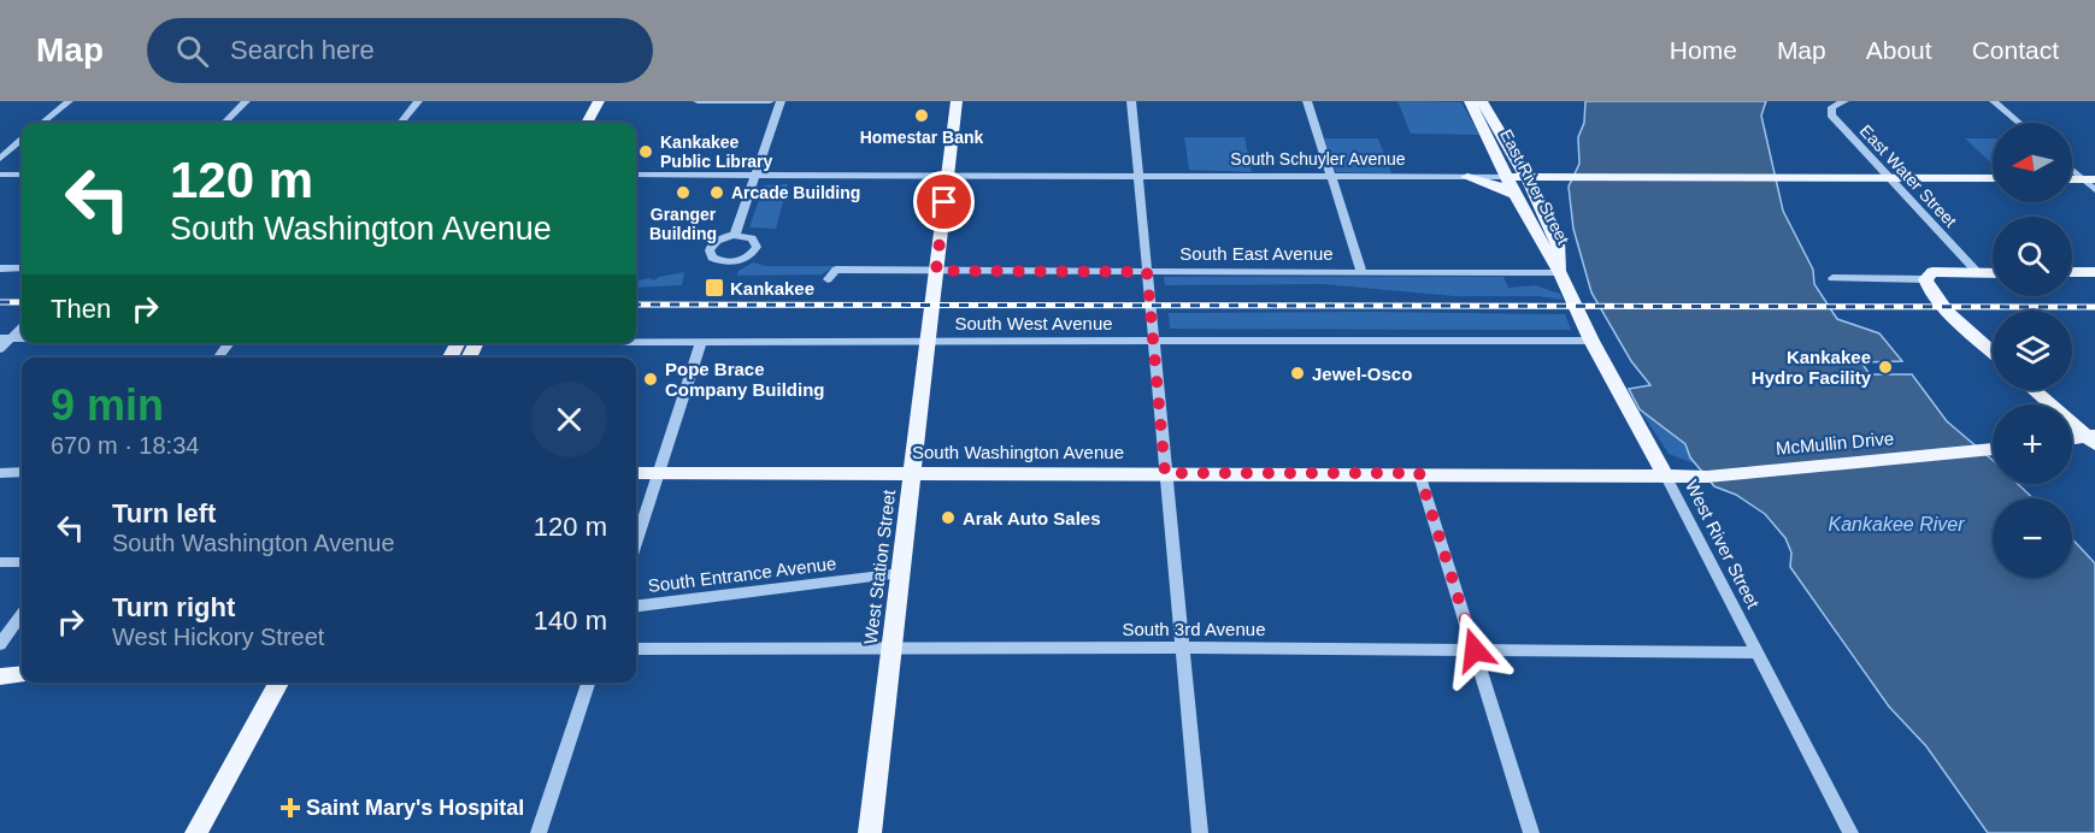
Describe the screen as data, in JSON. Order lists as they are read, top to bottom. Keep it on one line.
{"streets":{"main road":["South Schuyler Avenue","East River Street","McMullin Drive","South Washington Avenue","West River Street","West Station Street"],"street":["East Water Street","South East Avenue","South West Avenue","South Entrance Avenue","South 3rd Avenue"]},"crossings":[["South Schuyler Avenue","East Water Street"],["South Schuyler Avenue","East River Street"],["South Schuyler Avenue","West Station Street"],["East River Street","South East Avenue"],["East River Street","West River Street"],["South East Avenue","West River Street"],["South East Avenue","West Station Street"],["South West Avenue","West River Street"],["South West Avenue","West Station Street"],["McMullin Drive","South Washington Avenue"],["McMullin Drive","West River Street"],["South Washington Avenue","West River Street"],["South Washington Avenue","West Station Street"],["West River Street","South 3rd Avenue"],["West Station Street","South Entrance Avenue"],["West Station Street","South 3rd Avenue"]],"water":["Kankakee River"],"places":{"other":["Homestar Bank","Kankakee Public Library","Granger Building","Arcade Building","Kankakee Hydro Facility","Jewel-Osco","Pope Brace Company Building","Arak Auto Sales"],"transit":["Kankakee"],"health":["Saint Mary's Hospital"]},"north":"left","page":{"header":"Map","search":"Search here","nav":["Home","Map","About","Contact"],"map_buttons":["+","−"],"turn":["120 m","South Washington Avenue"],"then":"Then","heading":["9 min","670 m · 18:34"],"list":[{"name":"Turn left","note":"South Washington Avenue","value":"120 m"},{"name":"Turn right","note":"West Hickory Street","value":"140 m"}]}}
